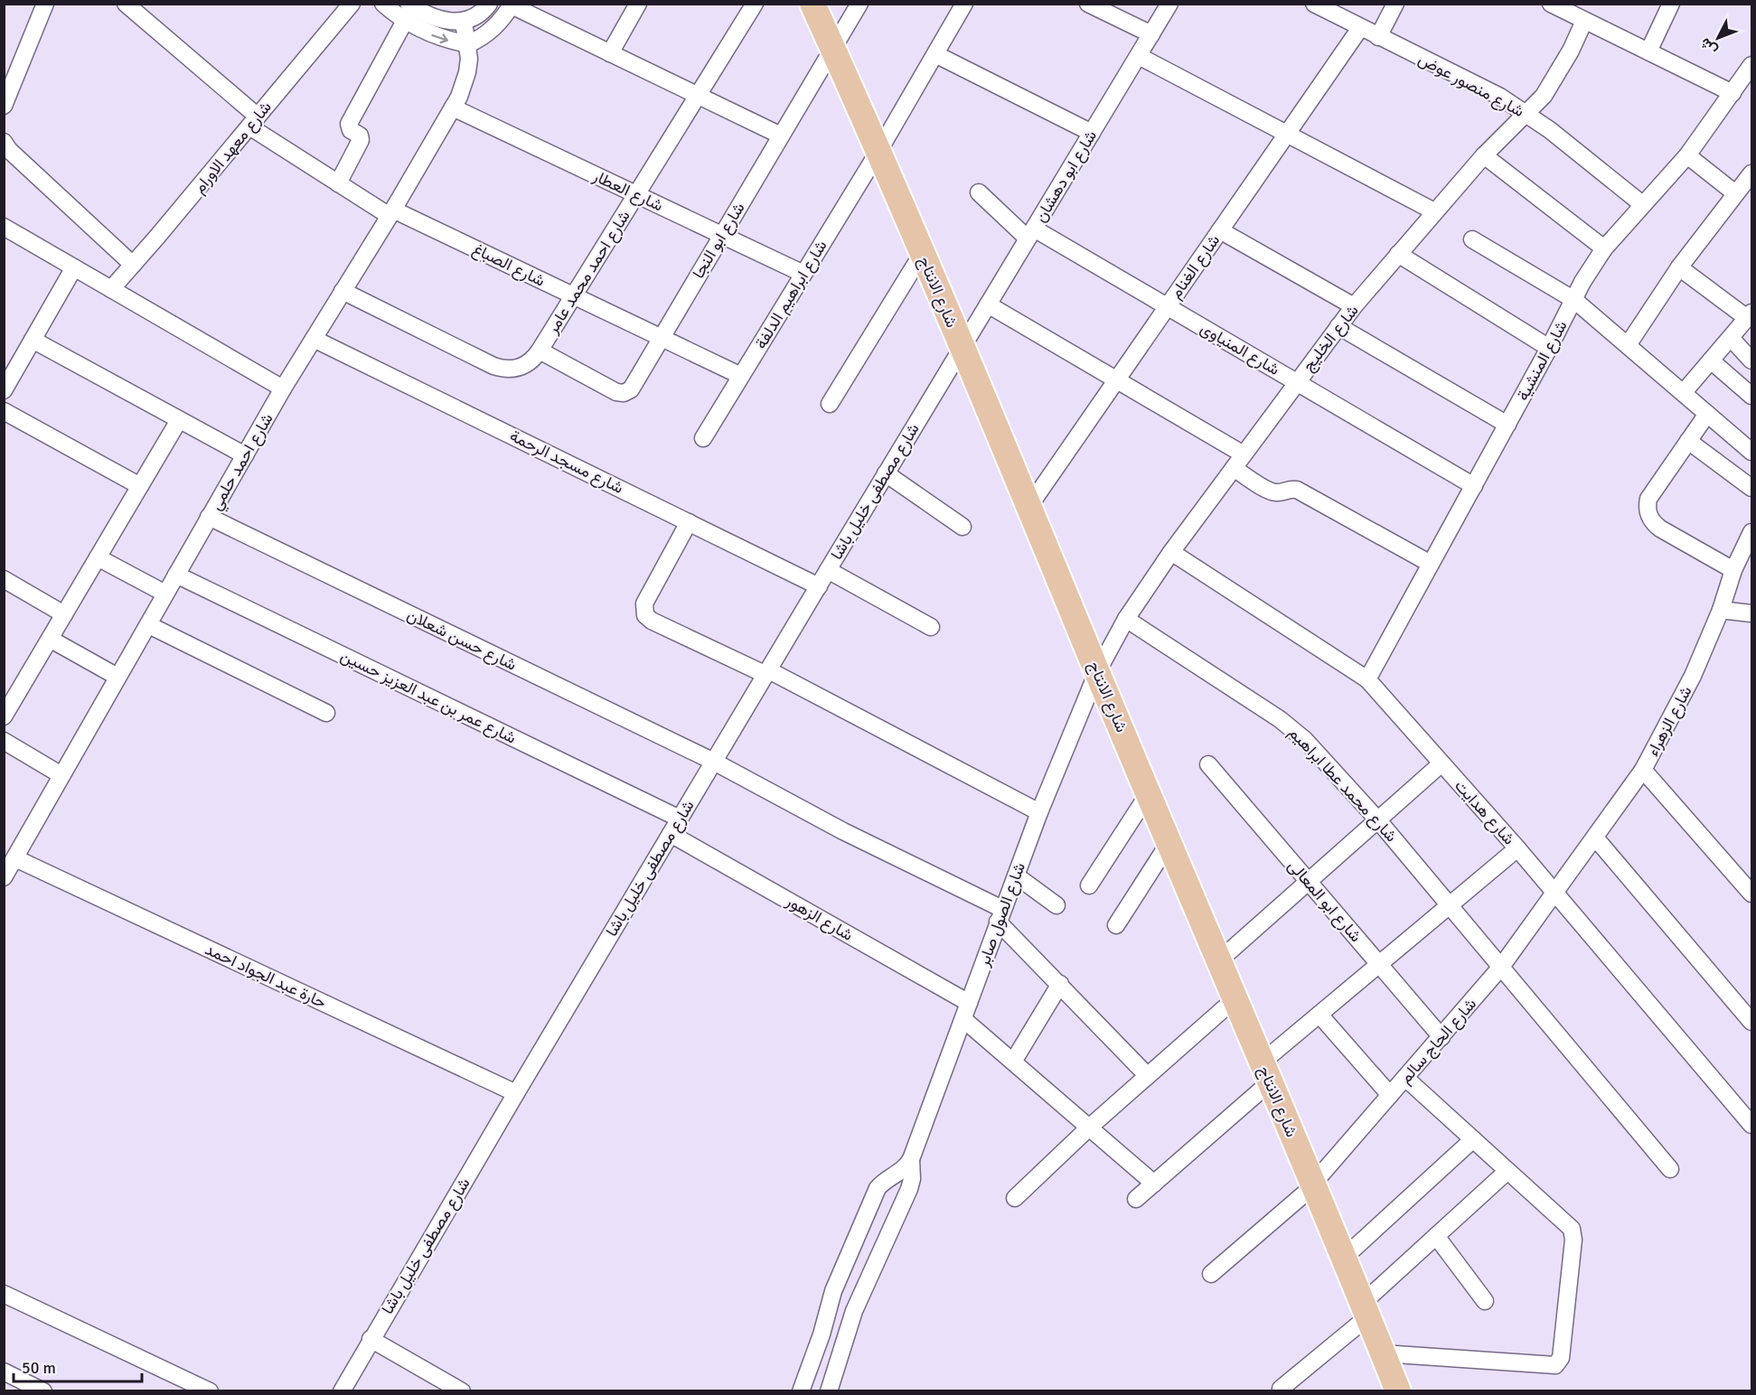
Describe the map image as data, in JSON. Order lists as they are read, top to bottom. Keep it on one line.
{"streets":{"main road":["شارع الانتاج"],"street":["شارع منصور عوض","شارع معهد الاورام","شارع ابو دهشان","شارع العطار","شارع ابو النجا","شارع الصباغ","شارع الغنام","شارع احمد محمد عامر","شارع ابراهيم الدلفة","شارع الخليج","شارع المنياوى","شارع المنشية","شارع احمد حلمي","شارع مسجد الرحمة","شارع مصطفى خليل باشا","شارع حسن شعلان","شارع عمر بن عبد العزيز حسين","شارع الزهراء","شارع محمد عطا ابراهيم","شارع هدايت","شارع ابو المعالى","شارع الصول صابر","شارع الزهور","حارة عبد الجواد احمد","شارع الحاج سالم"]},"crossings":[["شارع منصور عوض","شارع الغنام"],["شارع منصور عوض","شارع الخليج"],["شارع منصور عوض","شارع المنشية"],["شارع معهد الاورام","شارع الصباغ"],["شارع ابو دهشان","شارع الانتاج"],["شارع ابو دهشان","شارع المنياوى"],["شارع ابو دهشان","شارع مصطفى خليل باشا"],["شارع العطار","شارع ابو النجا"],["شارع العطار","شارع احمد محمد عامر"],["شارع العطار","شارع ابراهيم الدلفة"],["شارع العطار","شارع احمد حلمي"],["شارع ابو النجا","شارع الصباغ"],["شارع ابو النجا","شارع احمد محمد عامر"],["شارع ابو النجا","شارع الانتاج"],["شارع الصباغ","شارع احمد محمد عامر"],["شارع الصباغ","شارع ابراهيم الدلفة"],["شارع الصباغ","شارع احمد حلمي"],["شارع الغنام","شارع الانتاج"],["شارع الغنام","شارع المنياوى"],["شارع احمد محمد عامر","شارع احمد حلمي"],["شارع الانتاج","شارع ابراهيم الدلفة"],["شارع الانتاج","شارع الخليج"],["شارع الانتاج","شارع مصطفى خليل باشا"],["شارع الانتاج","شارع الصول صابر"],["شارع الانتاج","شارع الحاج سالم"],["شارع الخليج","شارع المنياوى"],["شارع الخليج","شارع محمد عطا ابراهيم"],["شارع الخليج","شارع هدايت"],["شارع الخليج","شارع الصول صابر"],["شارع المنياوى","شارع المنشية"],["شارع المنشية","شارع هدايت"],["شارع احمد حلمي","شارع مسجد الرحمة"],["شارع احمد حلمي","شارع حسن شعلان"],["شارع احمد حلمي","شارع عمر بن عبد العزيز حسين"],["شارع احمد حلمي","حارة عبد الجواد احمد"],["شارع مسجد الرحمة","شارع مصطفى خليل باشا"],["شارع مصطفى خليل باشا","شارع حسن شعلان"],["شارع مصطفى خليل باشا","شارع عمر بن عبد العزيز حسين"],["شارع مصطفى خليل باشا","شارع الزهور"],["شارع مصطفى خليل باشا","حارة عبد الجواد احمد"],["شارع حسن شعلان","شارع الصول صابر"],["شارع الزهراء","شارع هدايت"],["شارع الزهراء","شارع الحاج سالم"],["شارع محمد عطا ابراهيم","شارع الحاج سالم"],["شارع هدايت","شارع الحاج سالم"],["شارع ابو المعالى","شارع الحاج سالم"],["شارع الصول صابر","شارع الزهور"]],"scale_bar":"50 m","north":"bottom left"}
